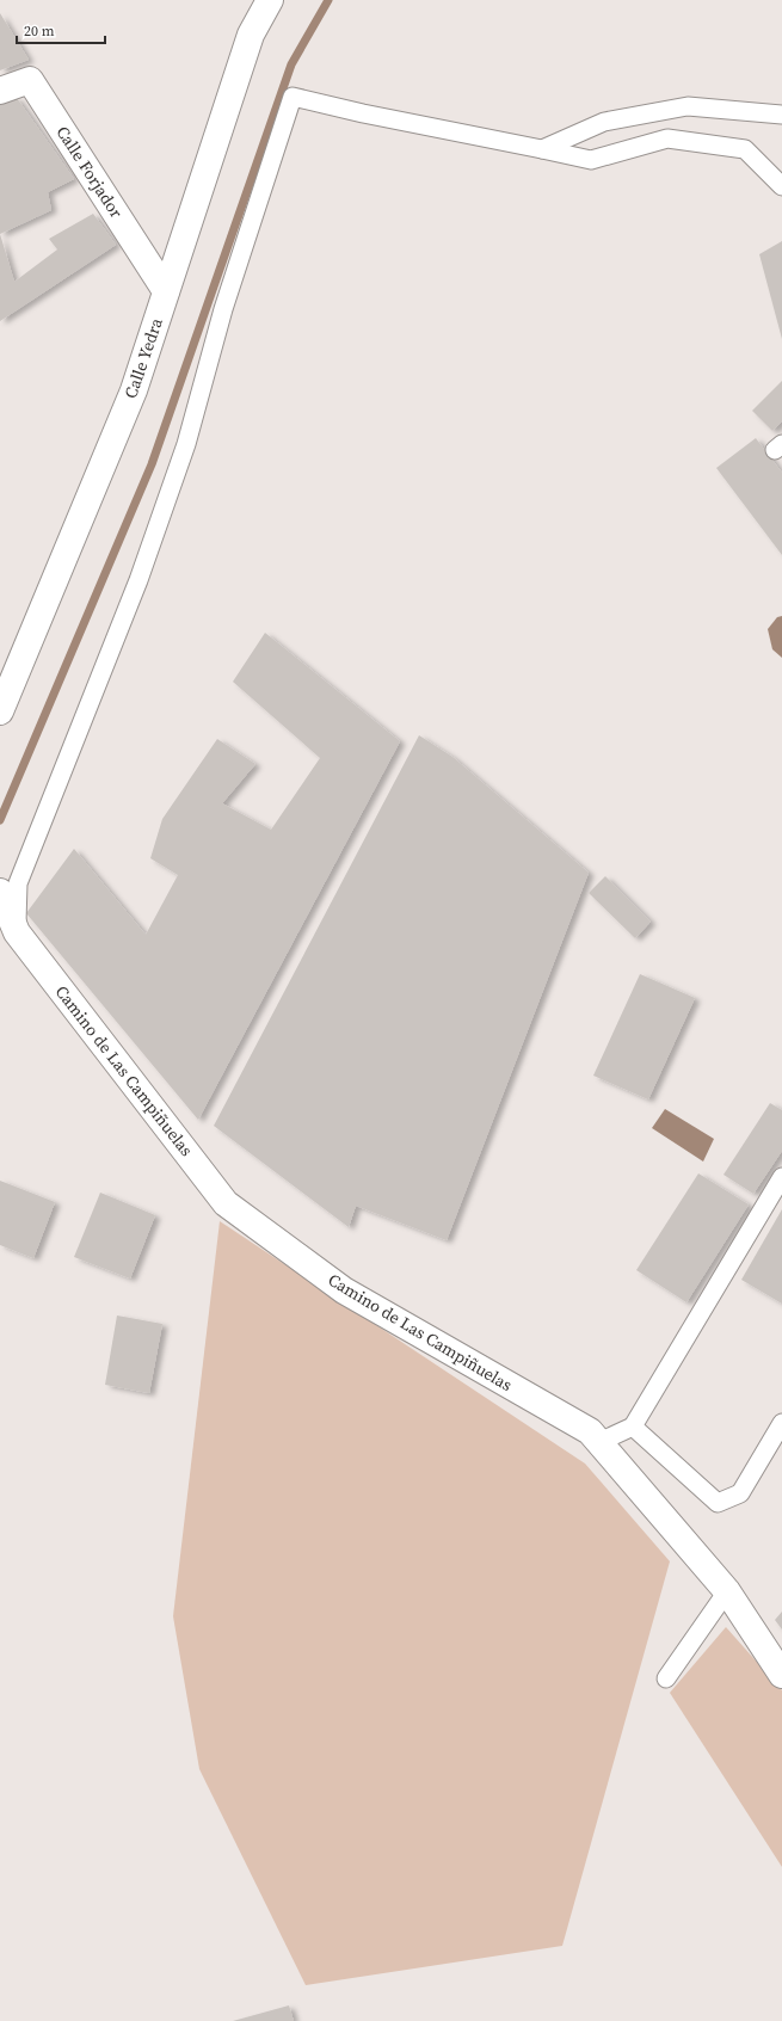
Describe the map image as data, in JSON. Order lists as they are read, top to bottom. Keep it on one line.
{"streets":{"street":["Calle Forjador","Calle Yedra","Camino de Las Campiñuelas"]},"crossings":[["Calle Forjador","Calle Yedra"]],"scale_bar":"20 m"}
